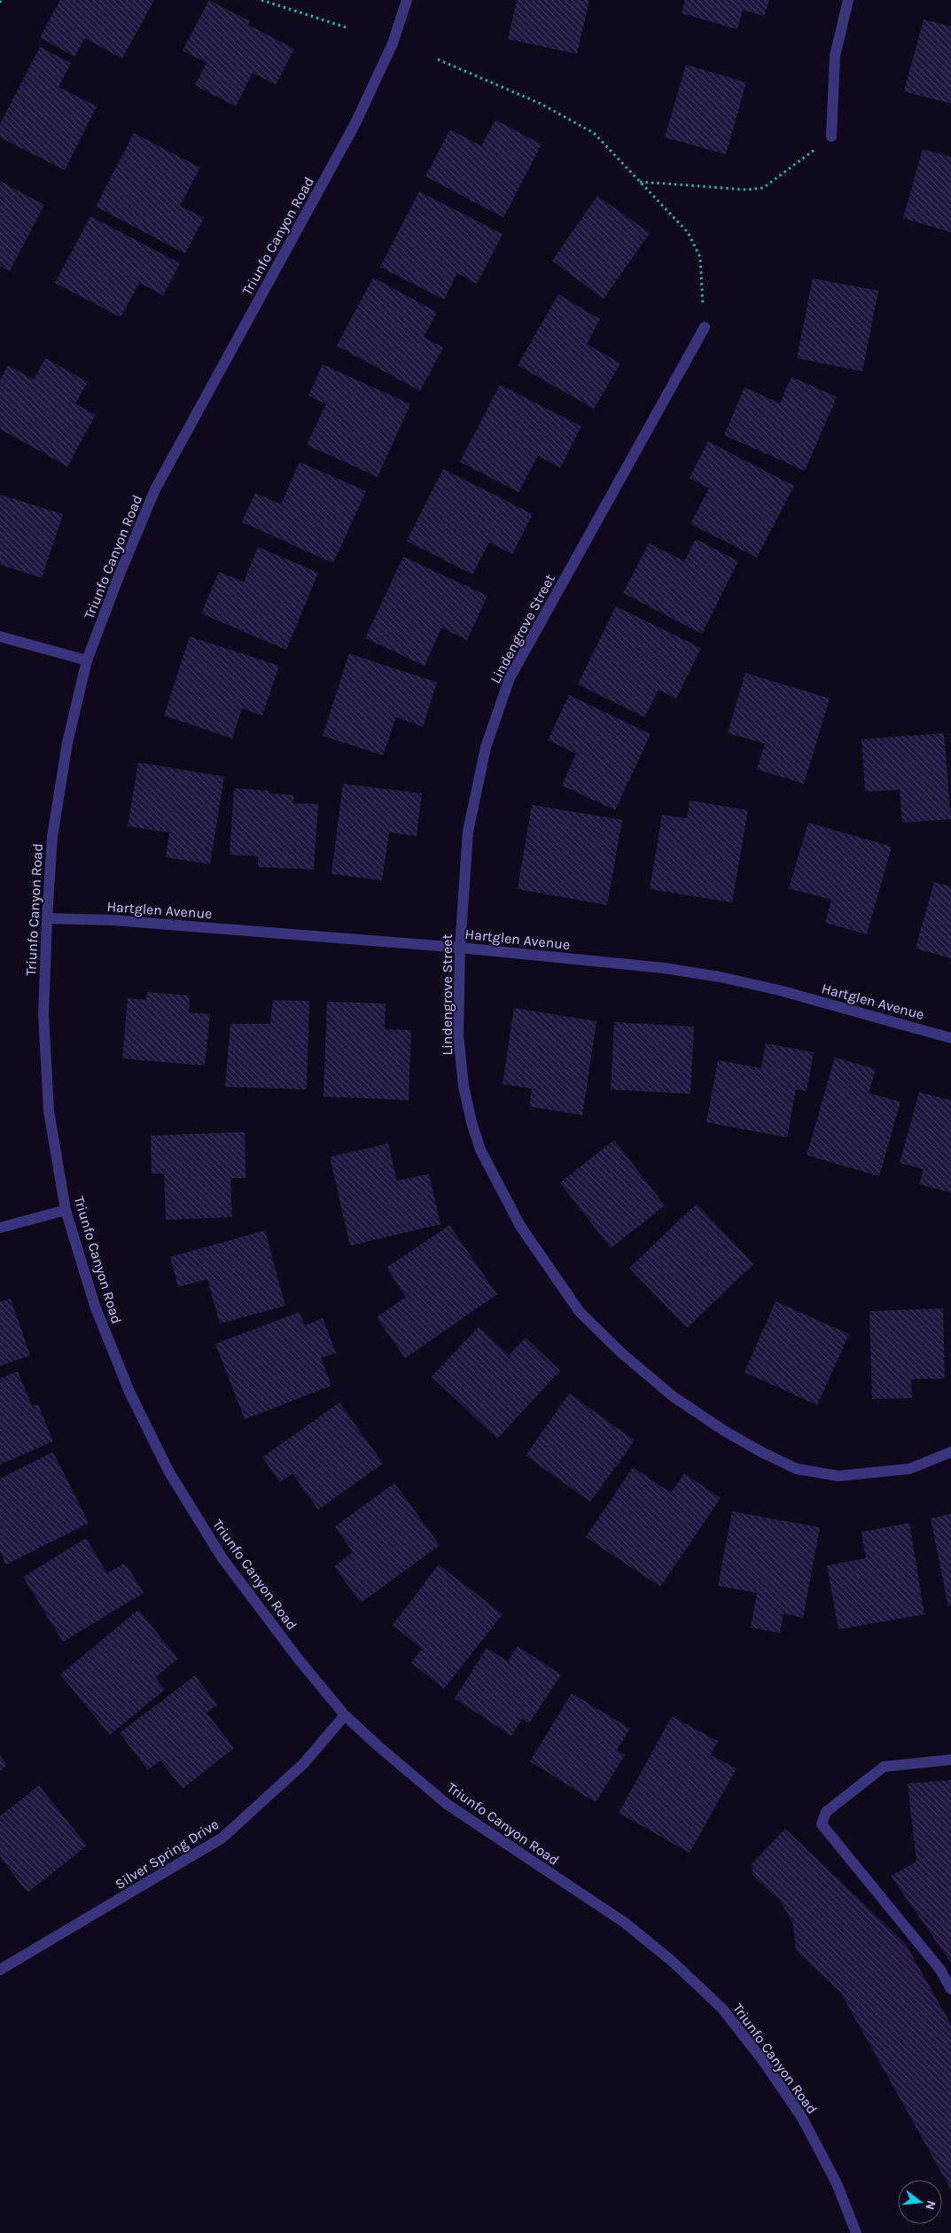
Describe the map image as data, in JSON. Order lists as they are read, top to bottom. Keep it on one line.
{"streets":{"street":["Triunfo Canyon Road","Lindengrove Street","Hartglen Avenue","Silver Spring Drive"]},"crossings":[["Triunfo Canyon Road","Hartglen Avenue"],["Triunfo Canyon Road","Silver Spring Drive"],["Lindengrove Street","Hartglen Avenue"]],"north":"right"}
